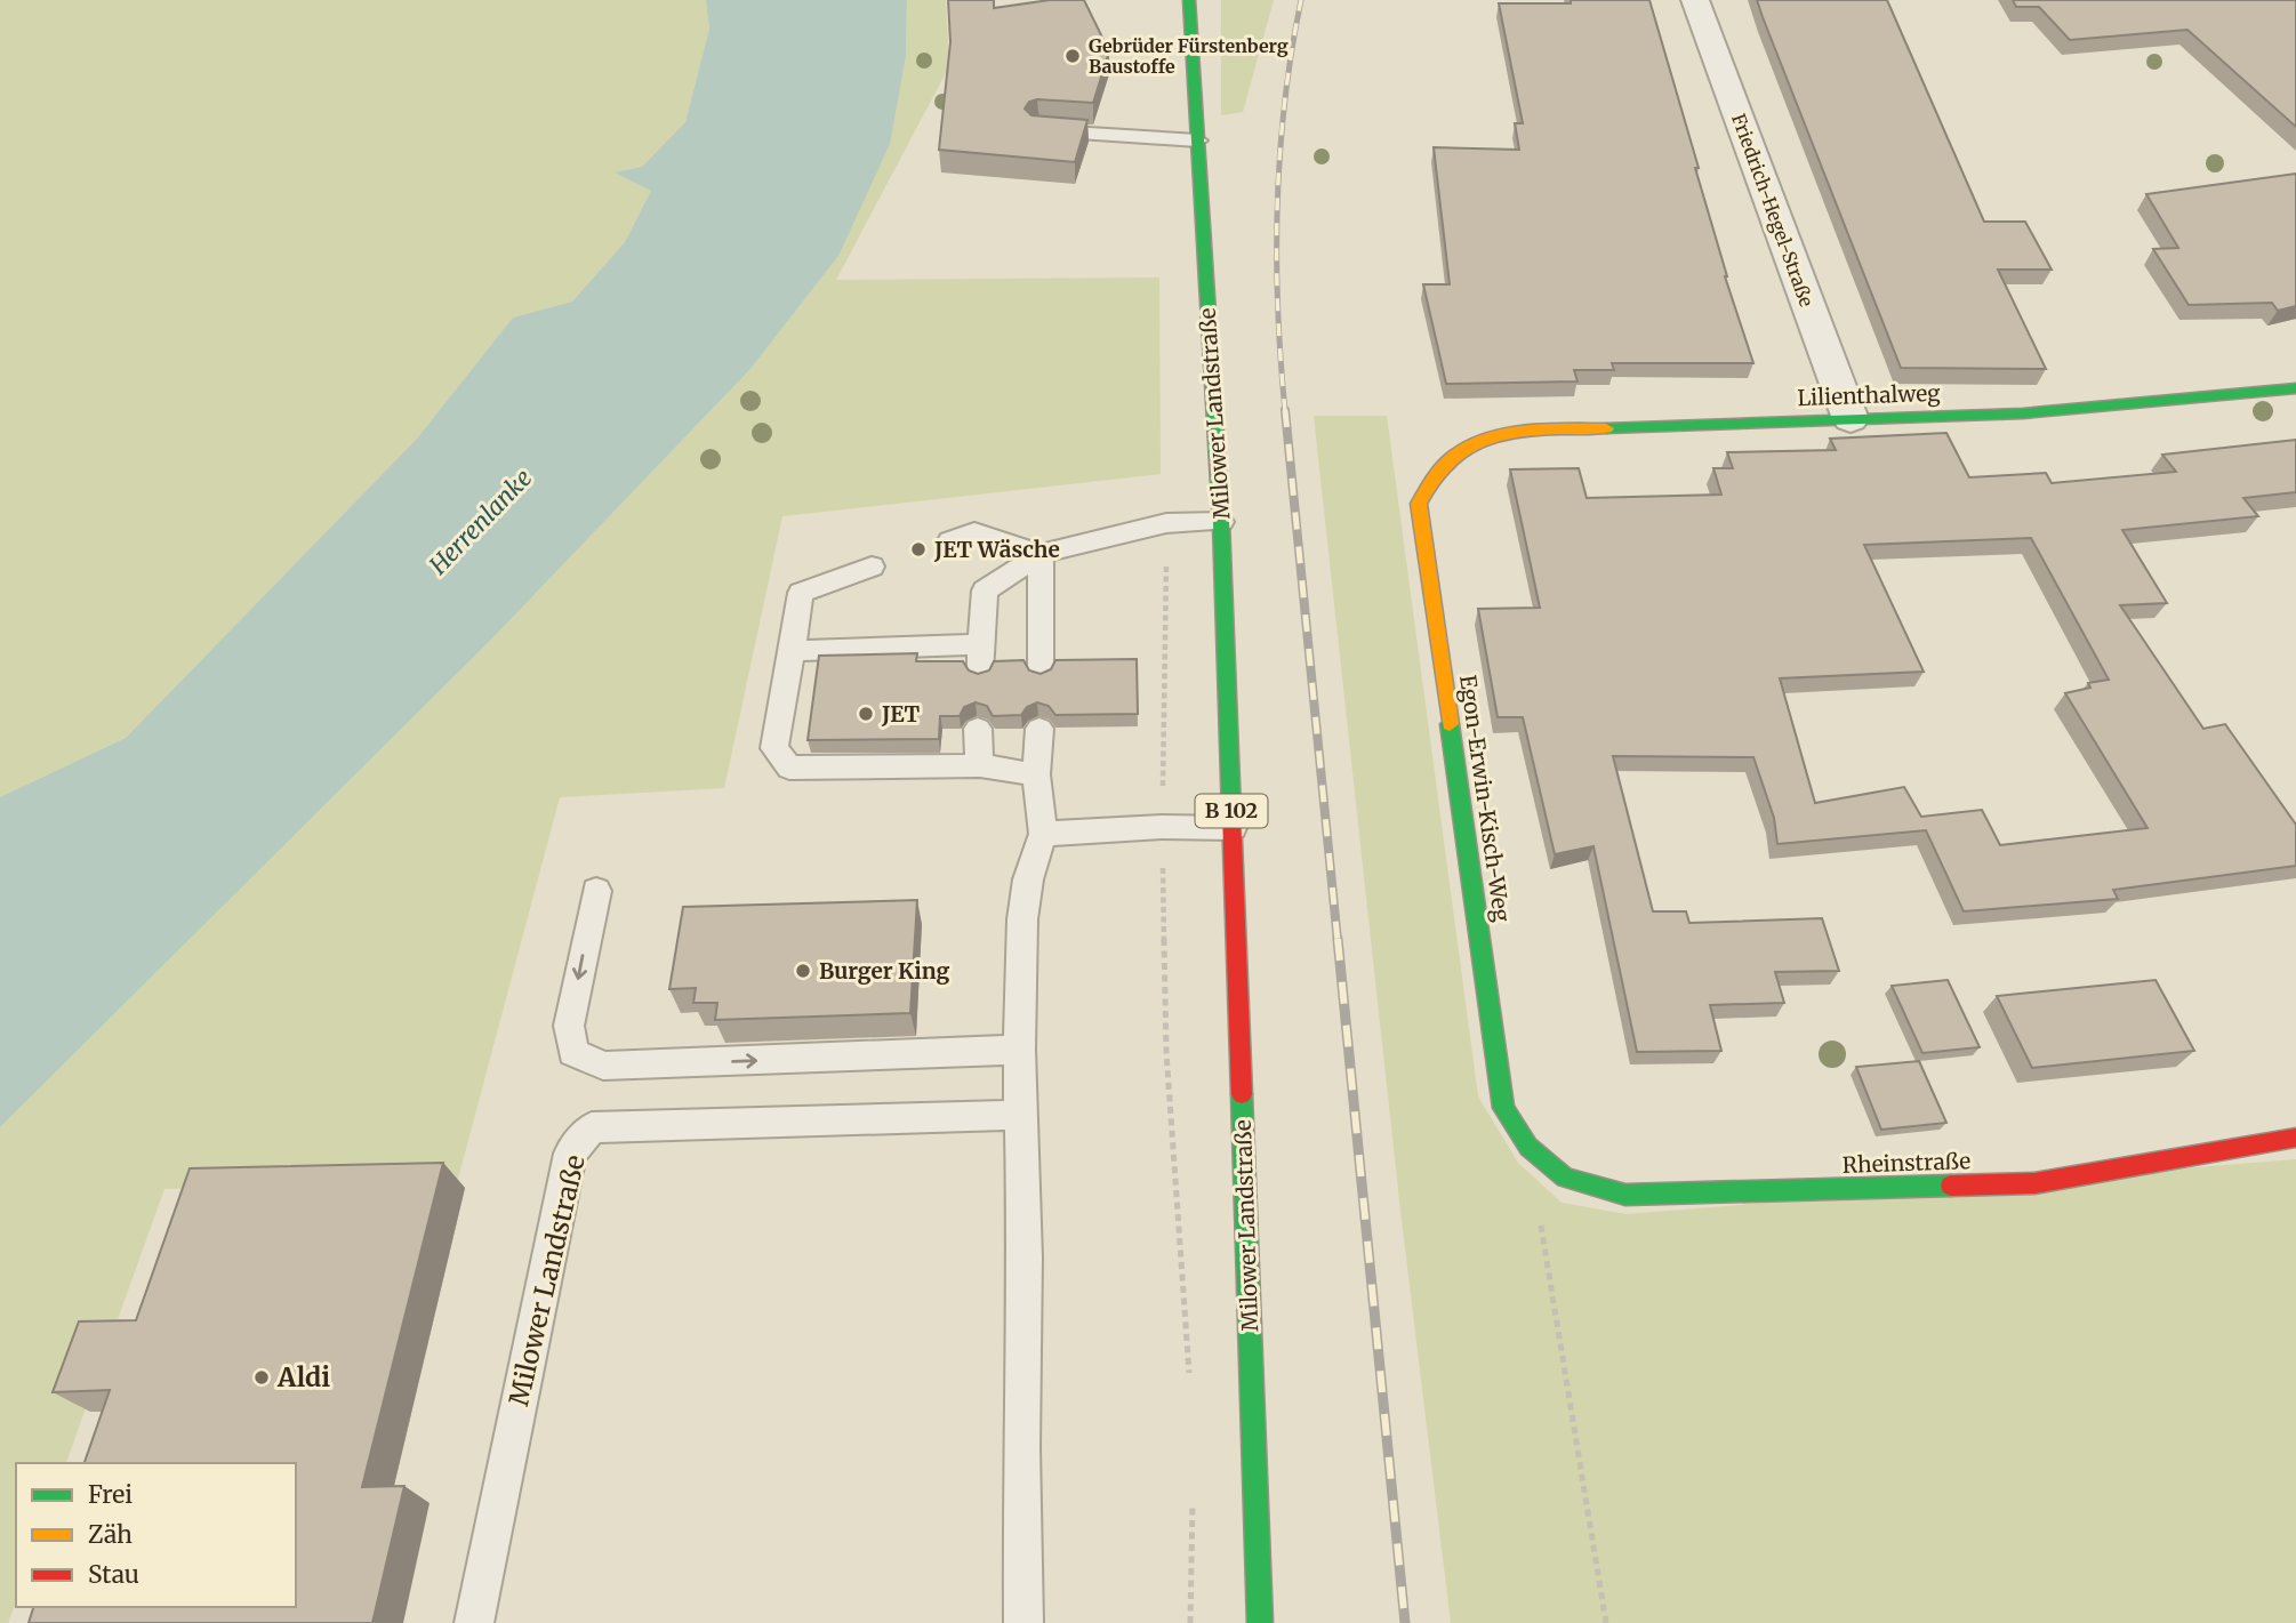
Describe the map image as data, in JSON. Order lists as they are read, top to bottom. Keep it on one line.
{"streets":{"street":["Friedrich-Hegel-Straße","Lilienthalweg","Milower Landstraße","Egon-Erwin-Kisch-Weg","B 102","Rheinstraße"]},"crossings":[["Friedrich-Hegel-Straße","Lilienthalweg"],["Lilienthalweg","Egon-Erwin-Kisch-Weg"],["Egon-Erwin-Kisch-Weg","Rheinstraße"]],"water":["Herrenlanke"],"places":["Gebrüder Fürstenberg Baustoffe","JET Wäsche","JET","Burger King","Aldi"],"legend":["Frei","Zäh","Stau"]}
